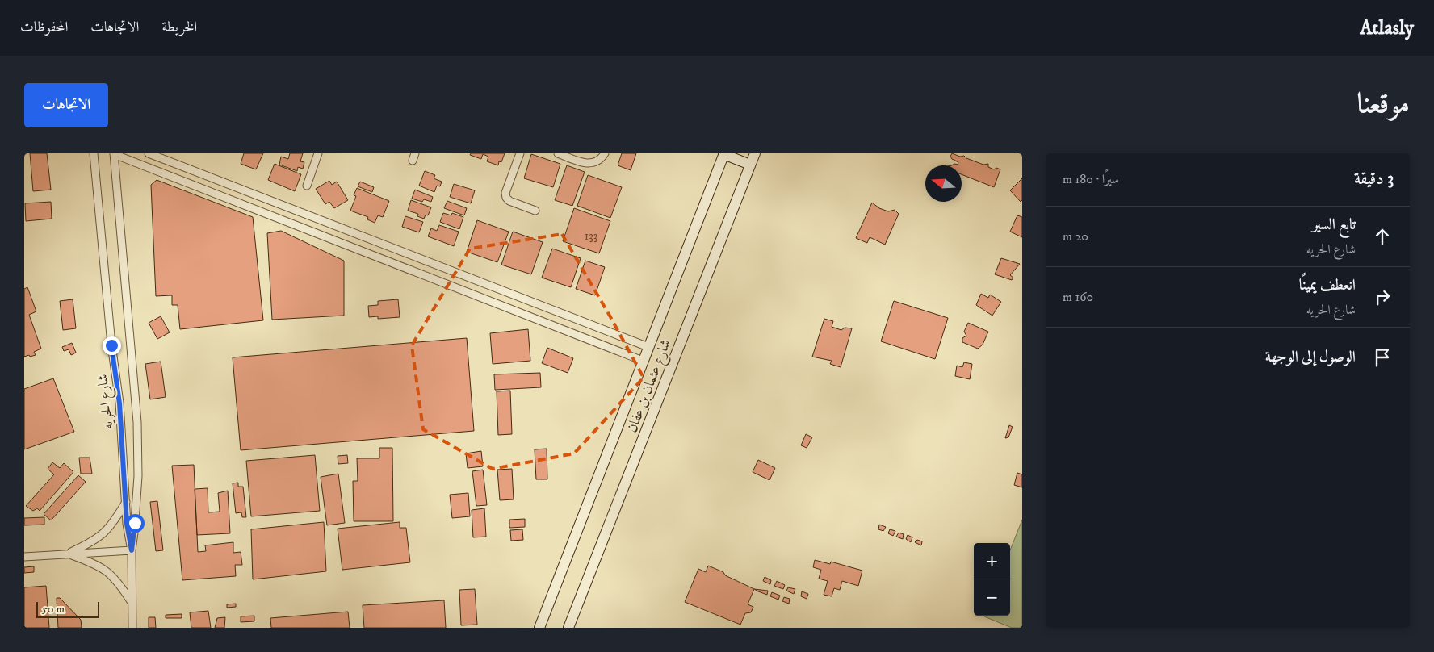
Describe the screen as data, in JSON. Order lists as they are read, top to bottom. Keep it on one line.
{"streets":{"main road":["شارع عثمان بن عفان"],"street":["شارع الحريه"]},"house_numbers":["133"],"scale_bar":"50 m","north":"left","page":{"header":"Atlasly","nav":["الخريطة","الاتجاهات","المحفوظات"],"title":"موقعنا","buttons":"الاتجاهات","heading":["3 دقيقة","سيرًا · 180 m"],"list":[["تابع السير","شارع الحريه","20 m"],["انعطف يمينًا","شارع الحريه","160 m"],"الوصول إلى الوجهة"],"map_buttons":["+","−"],"scale":"50 m"}}
